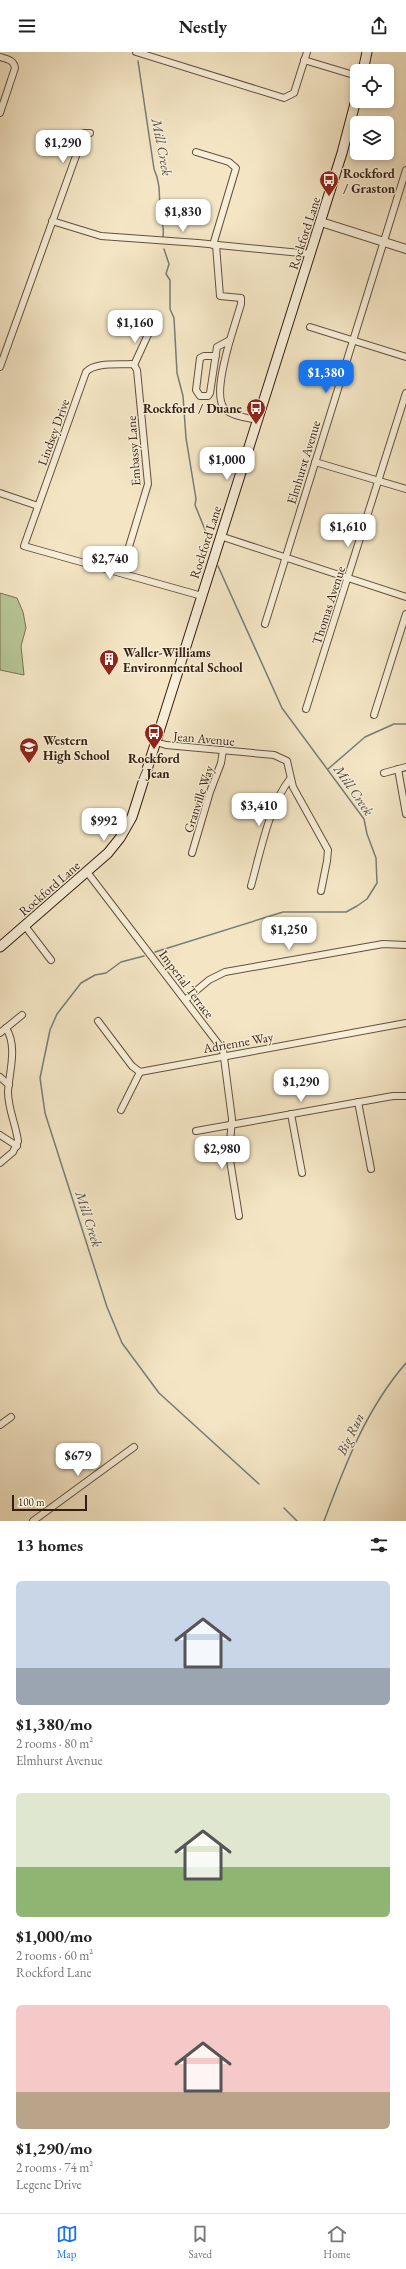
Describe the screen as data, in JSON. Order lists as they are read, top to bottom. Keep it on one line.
{"streets":{"main road":["Rockford Lane"],"street":["Lindsey Drive","Embassy Lane","Elmhurst Avenue","Thomas Avenue","Jean Avenue","Granville Way","Imperial Terrace","Adrienne Way"]},"crossings":[["Rockford Lane","Jean Avenue"],["Rockford Lane","Imperial Terrace"],["Lindsey Drive","Embassy Lane"],["Jean Avenue","Granville Way"],["Imperial Terrace","Adrienne Way"]],"water":["Mill Creek","Big Run"],"places":{"bus stop":["Rockford / Graston","Rockford / Duane","Rockford / Jean"],"building":["Waller-Williams Environmental School"],"school or university":["Western High School"]},"scale_bar":"100 m","page":{"header":"Nestly","price":["$1,290","$1,830","$1,160","$1,380","$1,000","$1,610","$2,740","$3,410","$992","$1,250","$1,290","$2,980","$679"],"scale":"100 m","heading":"13 homes","list":[{"name":"$1,380/mo","note":"2 rooms · 80 m² · Elmhurst Avenue"},{"name":"$1,000/mo","note":"2 rooms · 60 m² · Rockford Lane"},{"name":"$1,290/mo","note":"2 rooms · 74 m² · Legene Drive"}],"tabs":["Map","Saved","Home"]}}
